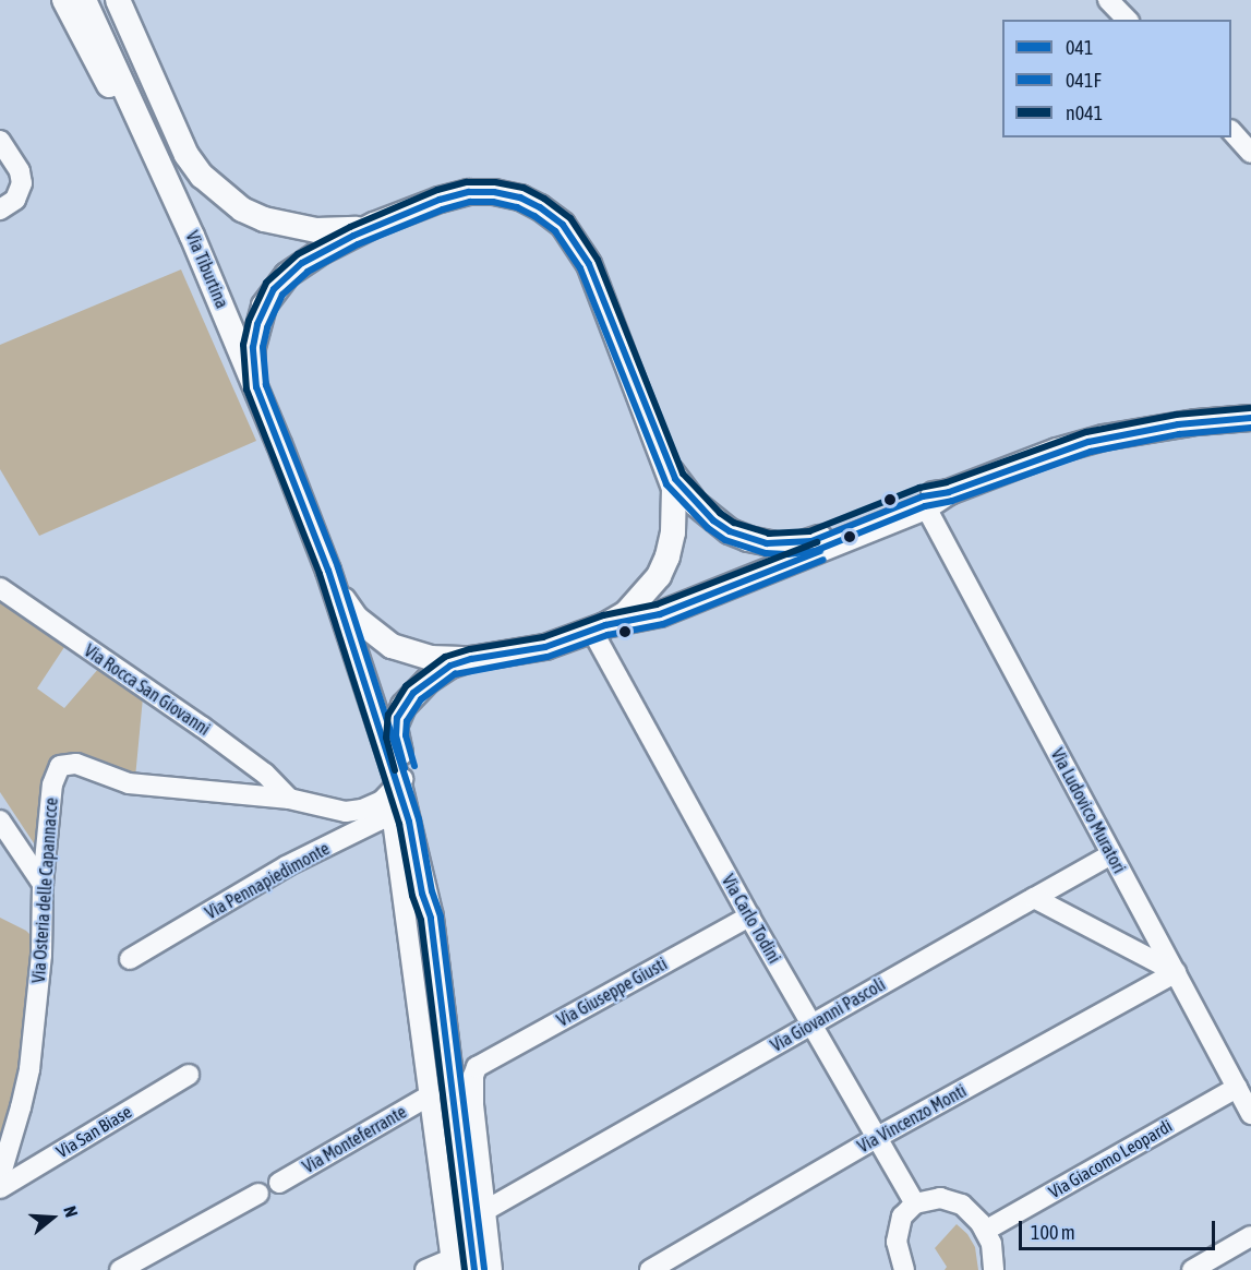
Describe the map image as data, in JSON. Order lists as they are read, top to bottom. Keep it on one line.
{"streets":{"main road":["Via Tiburtina"],"street":["Via Rocca San Giovanni","Via Ludovico Muratori","Via Pennapiedimonte","Via Osteria delle Capannacce","Via Carlo Todini","Via Giuseppe Giusti","Via Giovanni Pascoli","Via Vincenzo Monti","Via San Biase","Via Monteferrante","Via Giacomo Leopardi"]},"crossings":[["Via Tiburtina","Via Pennapiedimonte"],["Via Tiburtina","Via Osteria delle Capannacce"],["Via Rocca San Giovanni","Via Osteria delle Capannacce"],["Via Ludovico Muratori","Via Giovanni Pascoli"],["Via Ludovico Muratori","Via Vincenzo Monti"],["Via Ludovico Muratori","Via Giacomo Leopardi"],["Via Pennapiedimonte","Via Osteria delle Capannacce"],["Via Carlo Todini","Via Giuseppe Giusti"],["Via Carlo Todini","Via Giovanni Pascoli"],["Via Carlo Todini","Via Vincenzo Monti"],["Via Giuseppe Giusti","Via Giovanni Pascoli"]],"lines":["transit line n041","transit line 041","transit line 041F"],"legend":["041","041F","n041"],"scale_bar":"100 m","north":"right"}
